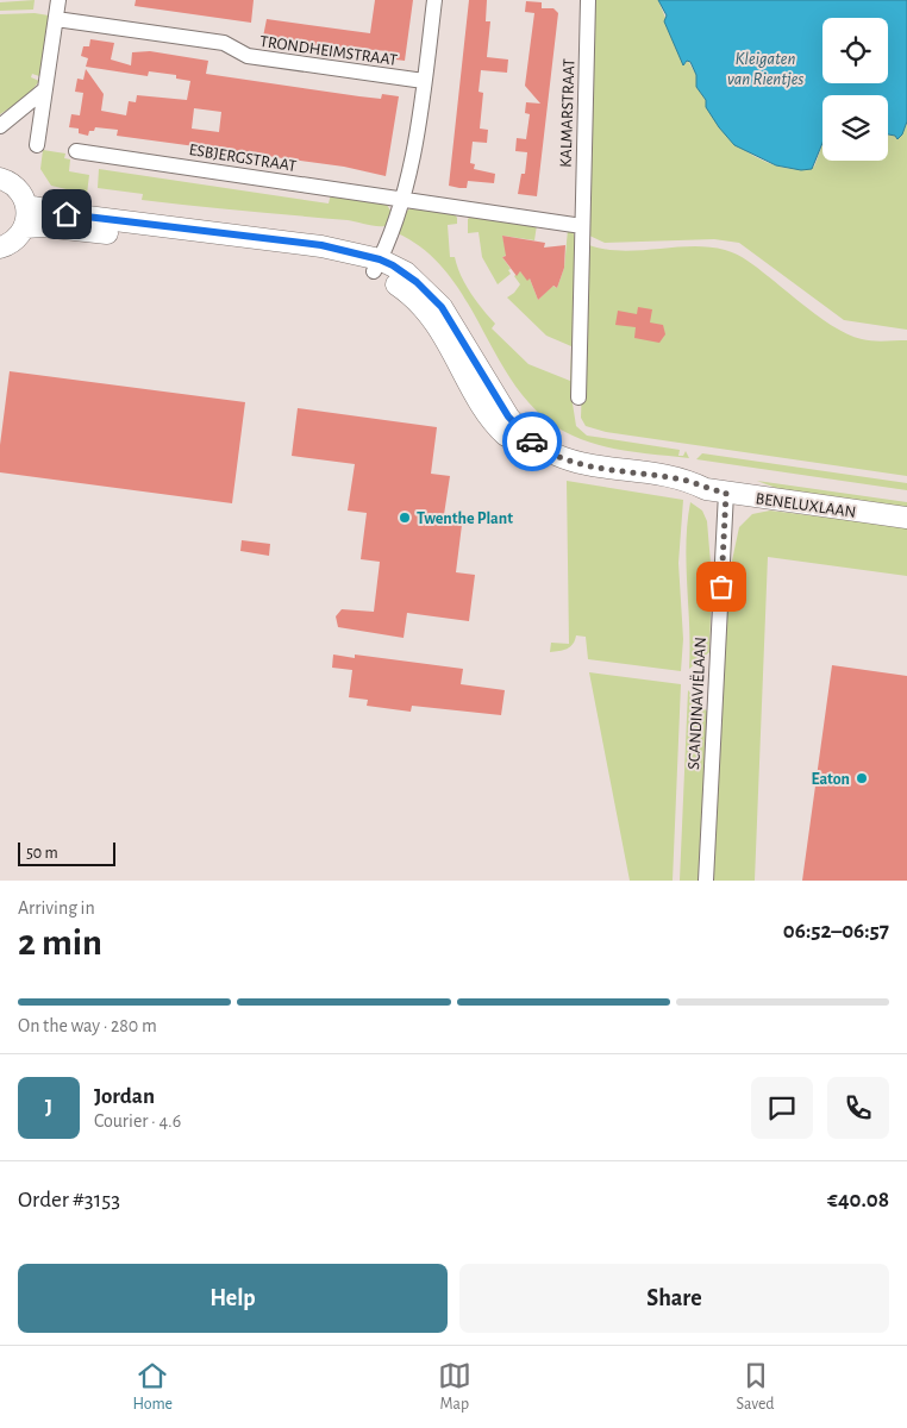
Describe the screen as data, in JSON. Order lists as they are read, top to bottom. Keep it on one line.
{"streets":{"street":["TRONDHEIMSTRAAT","KALMARSTRAAT","ESBJERGSTRAAT","BENELUXLAAN","SCANDINAVIËLAAN"]},"crossings":[["BENELUXLAAN","SCANDINAVIËLAAN"]],"water":["Kleigaten van Rientjes"],"places":["Twenthe Plant","Eaton"],"scale_bar":"50 m","page":{"scale":"50 m","heading":["2 min","Arriving in","06:52–06:57"],"panel":["Jordan","Courier · 4.6","Order #3153","€40.08"],"bar":"On the way · 280 m","round":"J","buttons":["Help","Share"],"tabs":["Home","Map","Saved"]}}
